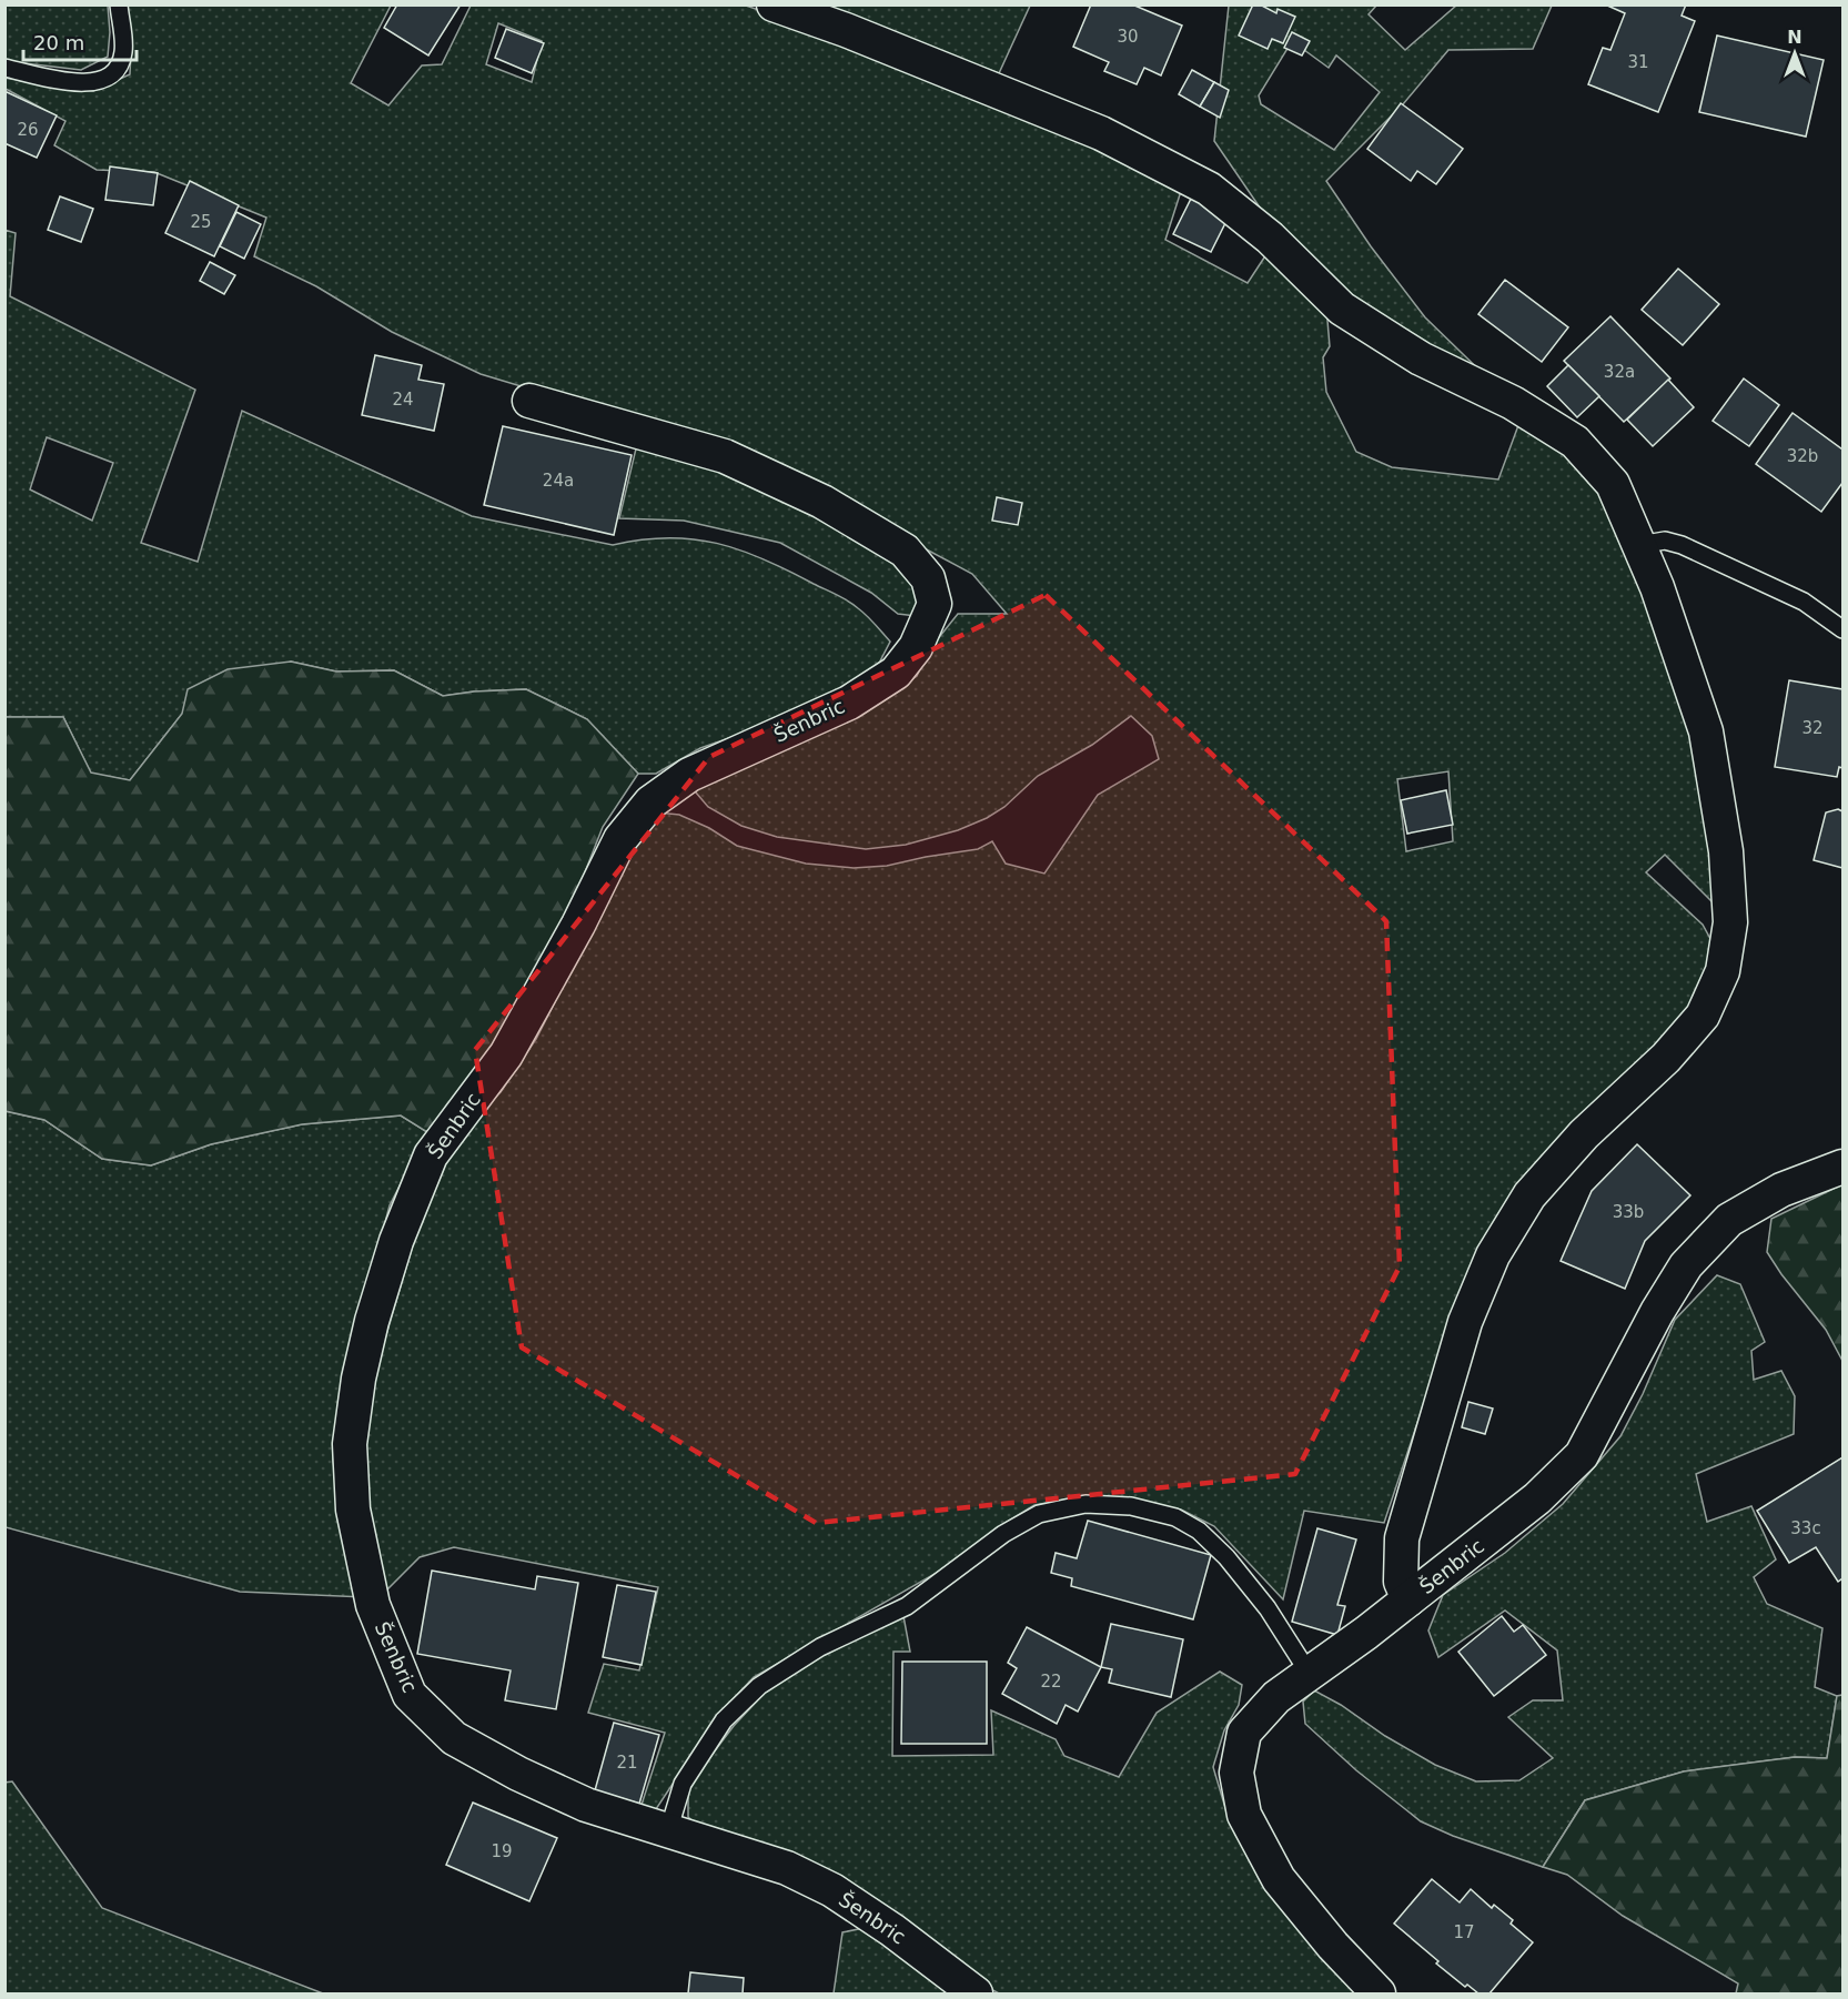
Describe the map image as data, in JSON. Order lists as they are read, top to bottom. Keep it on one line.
{"streets":{"street":["Šenbric"]},"house_numbers":["30","31","26","25","32a","24","32b","24a","32","33b","33c","22","21","19","17"],"scale_bar":"20 m","north":"top"}
